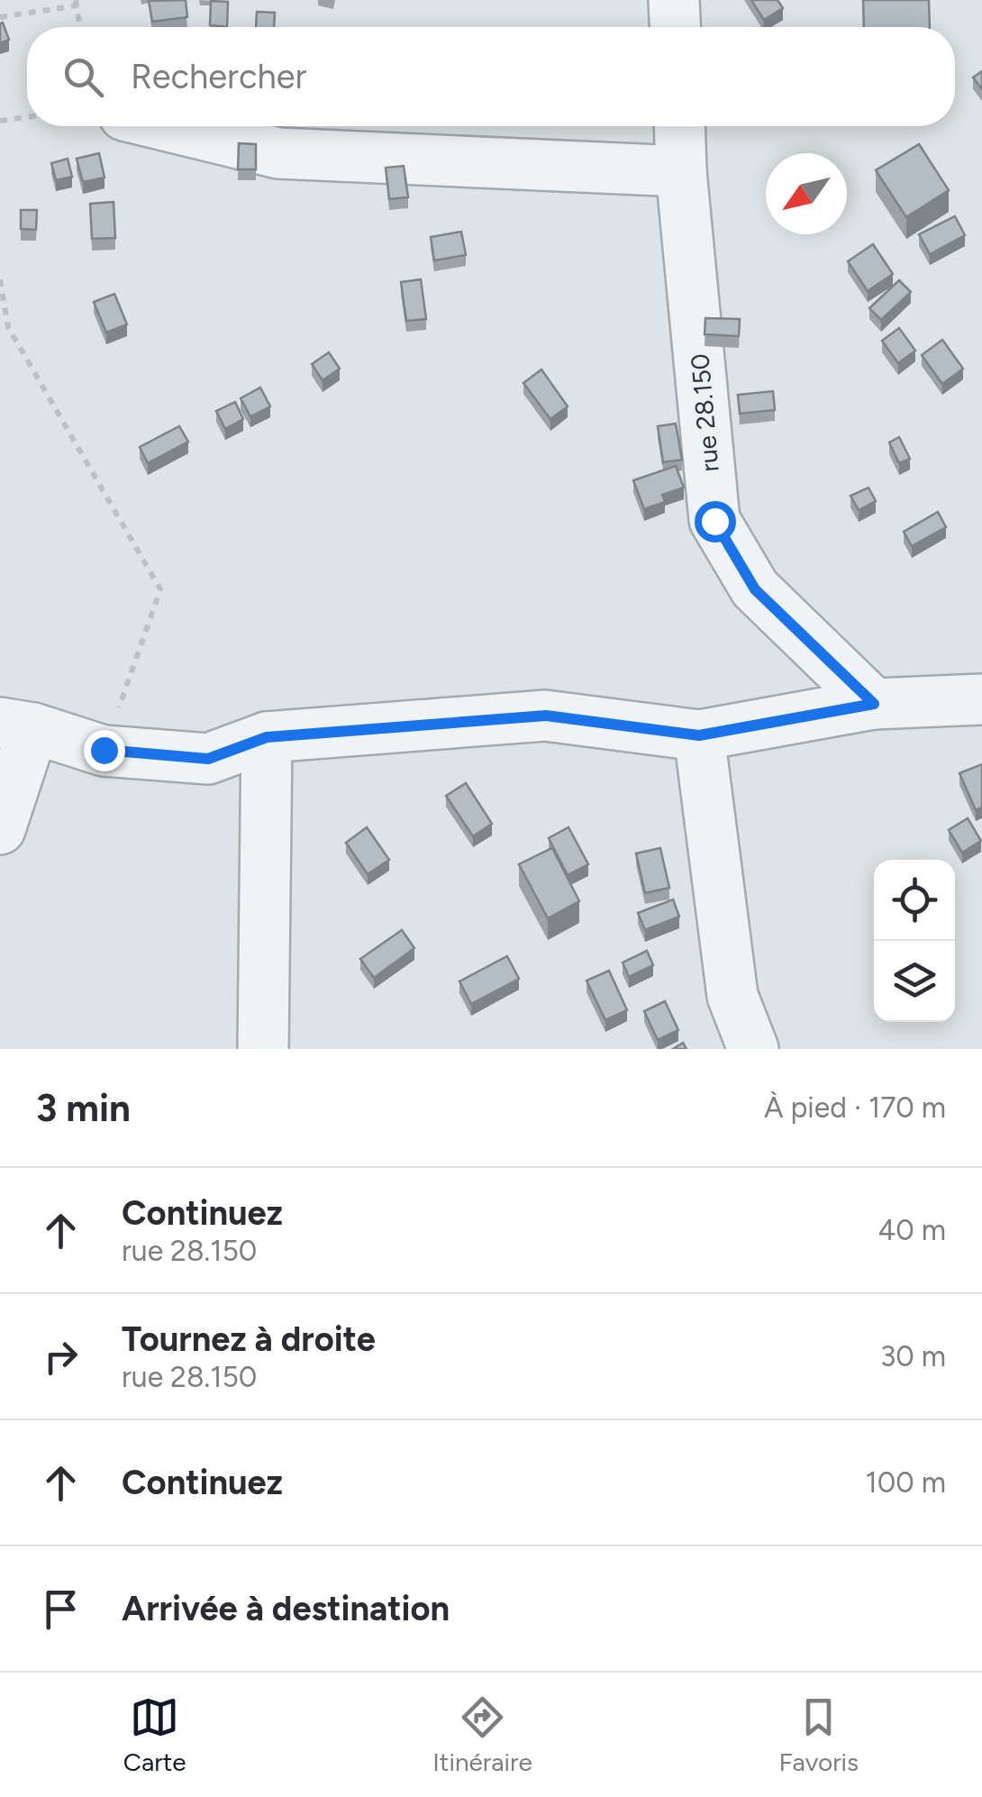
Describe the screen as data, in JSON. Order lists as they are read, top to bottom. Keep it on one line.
{"streets":{"street":["rue 28.150"]},"north":"bottom left","page":{"search":"Rechercher","heading":["3 min","À pied · 170 m"],"list":[["Continuez","rue 28.150","40 m"],["Tournez à droite","rue 28.150","30 m"],["Continuez","100 m"],"Arrivée à destination"],"nav":["Carte","Itinéraire","Favoris"]}}
